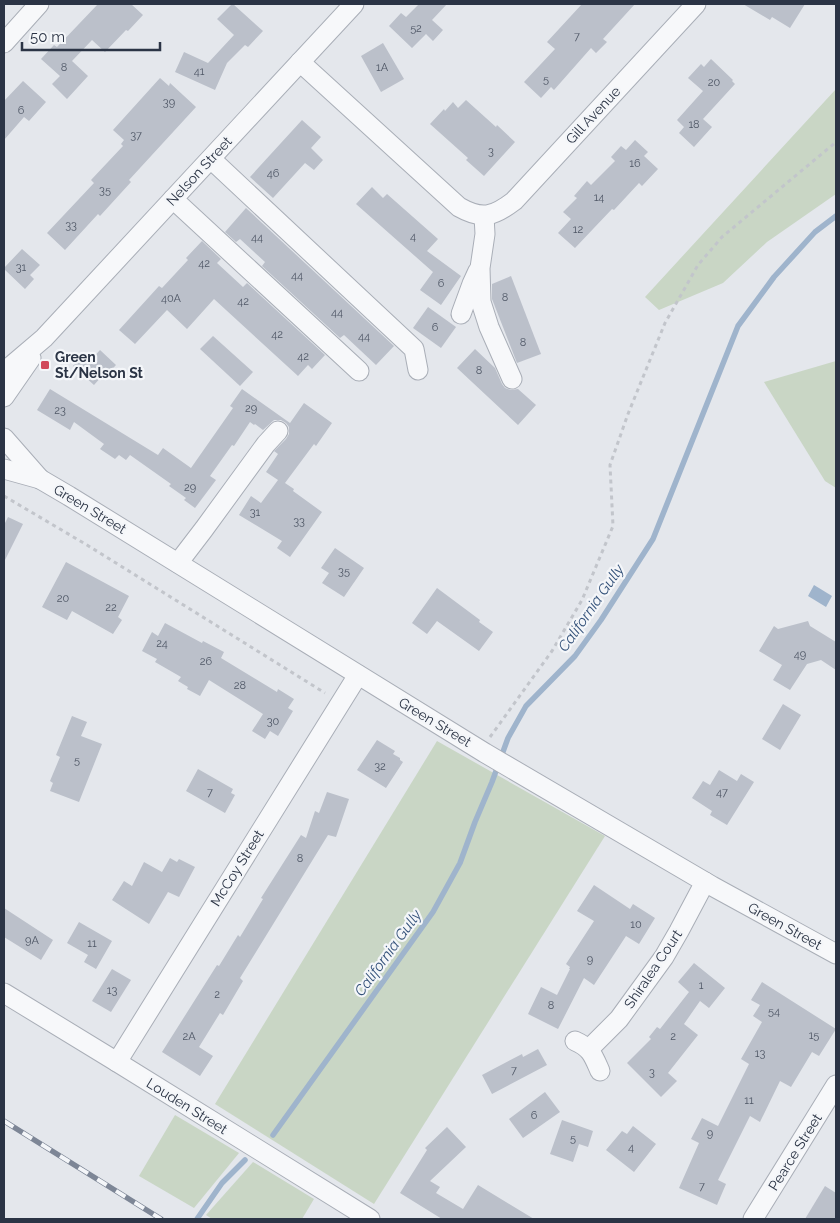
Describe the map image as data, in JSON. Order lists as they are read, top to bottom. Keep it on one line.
{"streets":{"street":["Gill Avenue","Nelson Street","Green Street","McCoy Street","Shiralea Court","Louden Street","Pearce Street"]},"crossings":[["Green Street","McCoy Street"],["Green Street","Shiralea Court"],["McCoy Street","Louden Street"]],"water":["California Gully"],"places":{"transit":["Green St/Nelson St"]},"house_numbers":["52","7","8","1A","41","5","20","39","6","18","37","3","16","46","35","14","33","12","4","44","42","31","44","6","8","40A","42","44","6","42","44","8","42","8","29","23","29","31","33","35","20","22","24","49","26","28","30","5","32","7","47","8","10","9A","11","9","1","13","2","8","54","15","2A","2","13","7","3","11","6","9","5","4","7"],"scale_bar":"50 m"}
